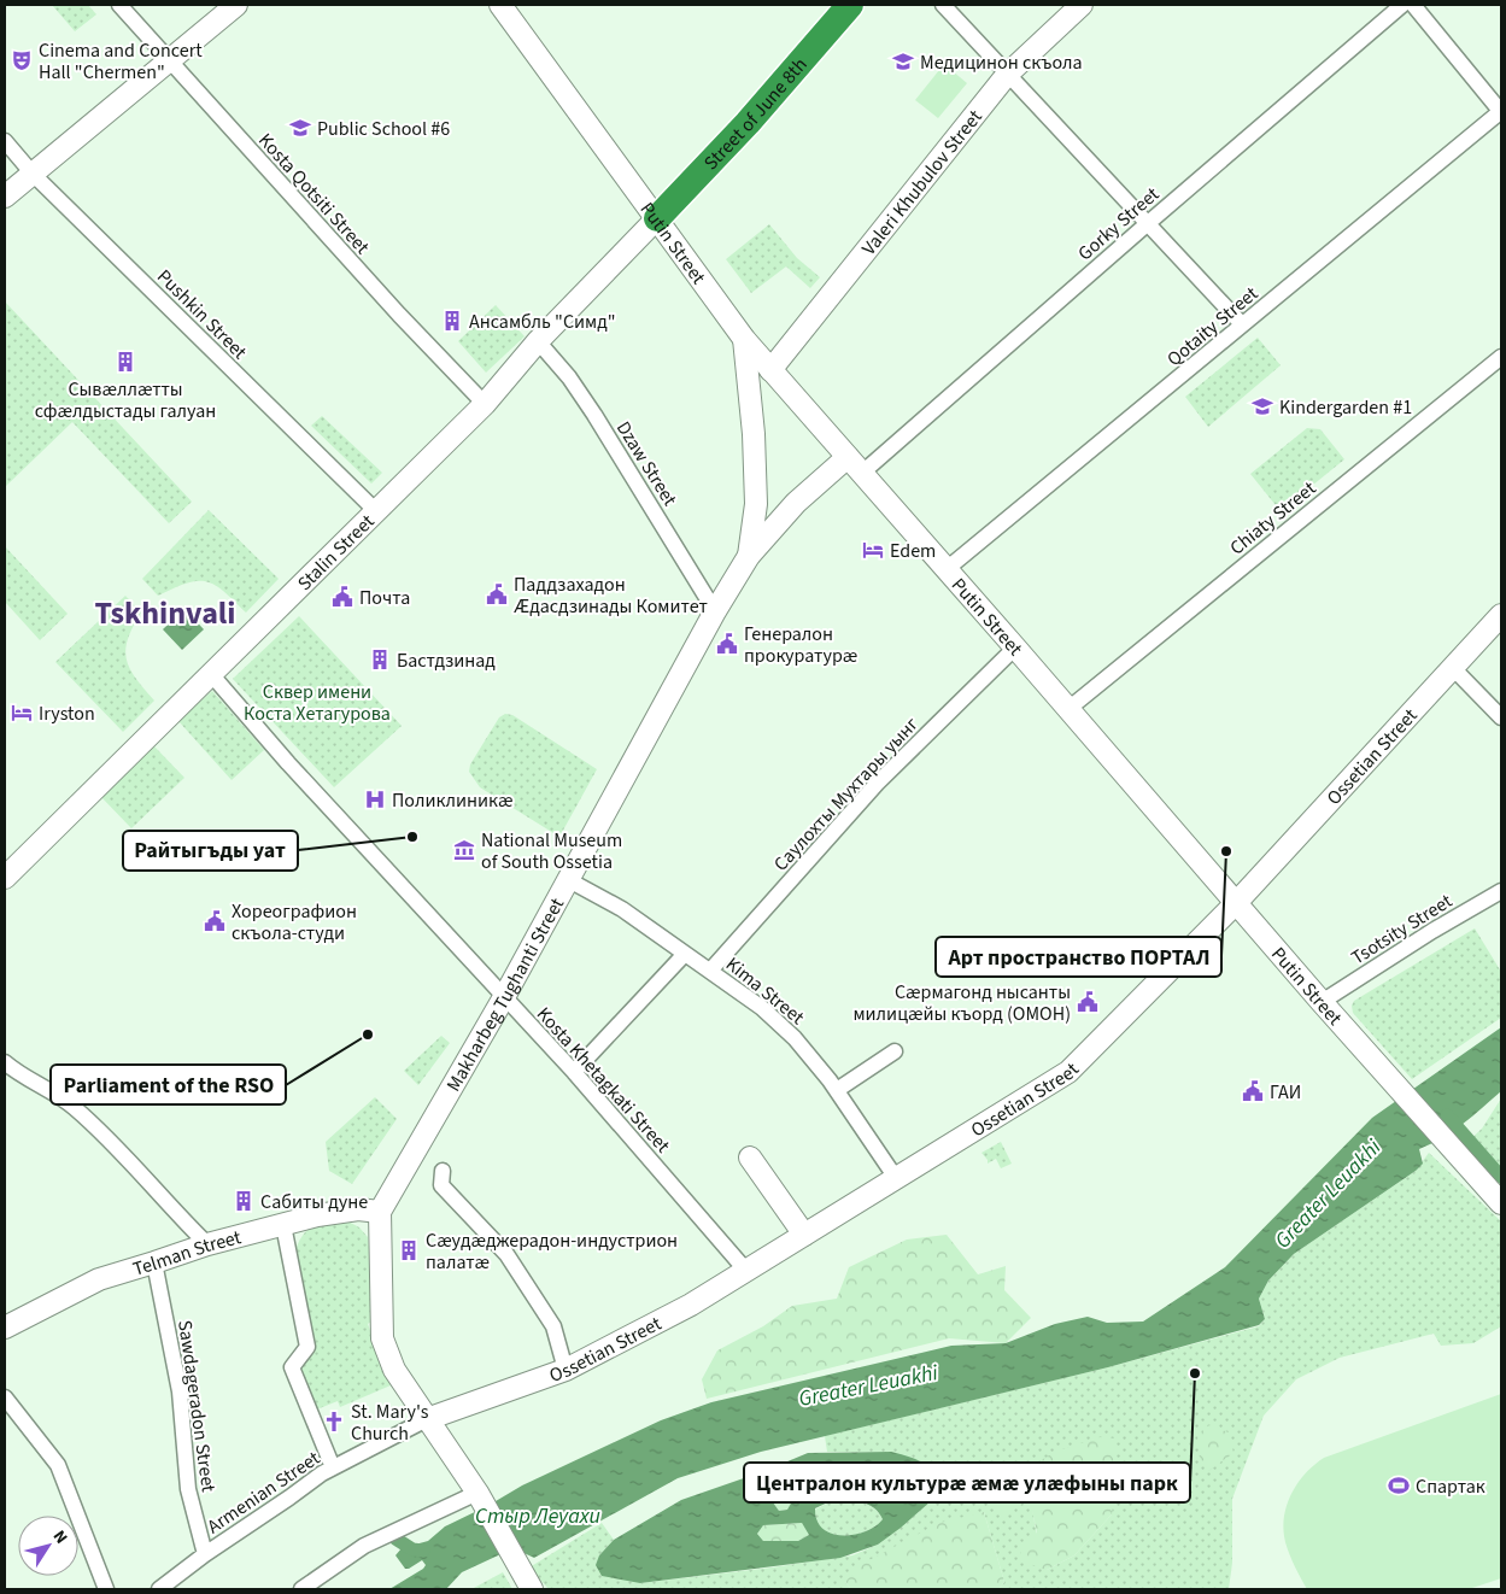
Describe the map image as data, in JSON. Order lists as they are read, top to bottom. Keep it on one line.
{"streets":{"highway":["Street of June 8th"],"street":["Valeri Khubulov Street","Kosta Qotsiti Street","Gorky Street","Putin Street","Pushkin Street","Qotaity Street","Dzaw Street","Chiaty Street","Stalin Street","Ossetian Street","Саулохты Мухтары уынг","Tsotsity Street","Kima Street","Makharbeg Tughanti Street","Kosta Khetagkati Street","Telman Street","Sawdageradon Street","Armenian Street"]},"crossings":[["Street of June 8th","Putin Street"],["Street of June 8th","Stalin Street"],["Valeri Khubulov Street","Putin Street"],["Kosta Qotsiti Street","Stalin Street"],["Gorky Street","Putin Street"],["Putin Street","Qotaity Street"],["Putin Street","Chiaty Street"],["Putin Street","Stalin Street"],["Putin Street","Ossetian Street"],["Putin Street","Саулохты Мухтары уынг"],["Putin Street","Tsotsity Street"],["Putin Street","Makharbeg Tughanti Street"],["Pushkin Street","Stalin Street"],["Dzaw Street","Stalin Street"],["Dzaw Street","Makharbeg Tughanti Street"],["Stalin Street","Kosta Khetagkati Street"],["Ossetian Street","Kima Street"],["Ossetian Street","Kosta Khetagkati Street"],["Ossetian Street","Armenian Street"],["Саулохты Мухтары уынг","Kima Street"],["Kima Street","Makharbeg Tughanti Street"],["Makharbeg Tughanti Street","Kosta Khetagkati Street"],["Makharbeg Tughanti Street","Telman Street"],["Telman Street","Sawdageradon Street"],["Sawdageradon Street","Armenian Street"]],"districts":["Tskhinvali"],"water":["Greater Leuakhi","Стыр Леуахи"],"parks":["Сквер имени Коста Хетагурова"],"places":{"theatre":["Cinema and Concert Hall \"Chermen\""],"school or university":["Медицинон скъола","Public School #6","Kindergarden #1"],"building":["Ансамбль \"Симд\"","Сывæллæтты сфæлдыстады галуан","Бастдзинад","Сабиты дуне","Сæудæджерадон-индустрион палатæ"],"hotel":["Edem","Iryston"],"public building":["Паддзахадон Æдасдзинады Комитет","Почта","Генералон прокуратурæ","Хореографион скъола-студи","Сæрмагонд нысанты милицæйы къорд (ОМОН)","ГАИ"],"hospital":["Поликлиникæ"],"other":["Райтыгъды уат","Арт пространство ПОРТАЛ","Parliament of the RSO","Централон культурæ æмæ улæфыны парк"],"museum":["National Museum of South Ossetia"],"church":["St. Mary's Church"],"sports":["Спартак"]},"north":"top right"}
